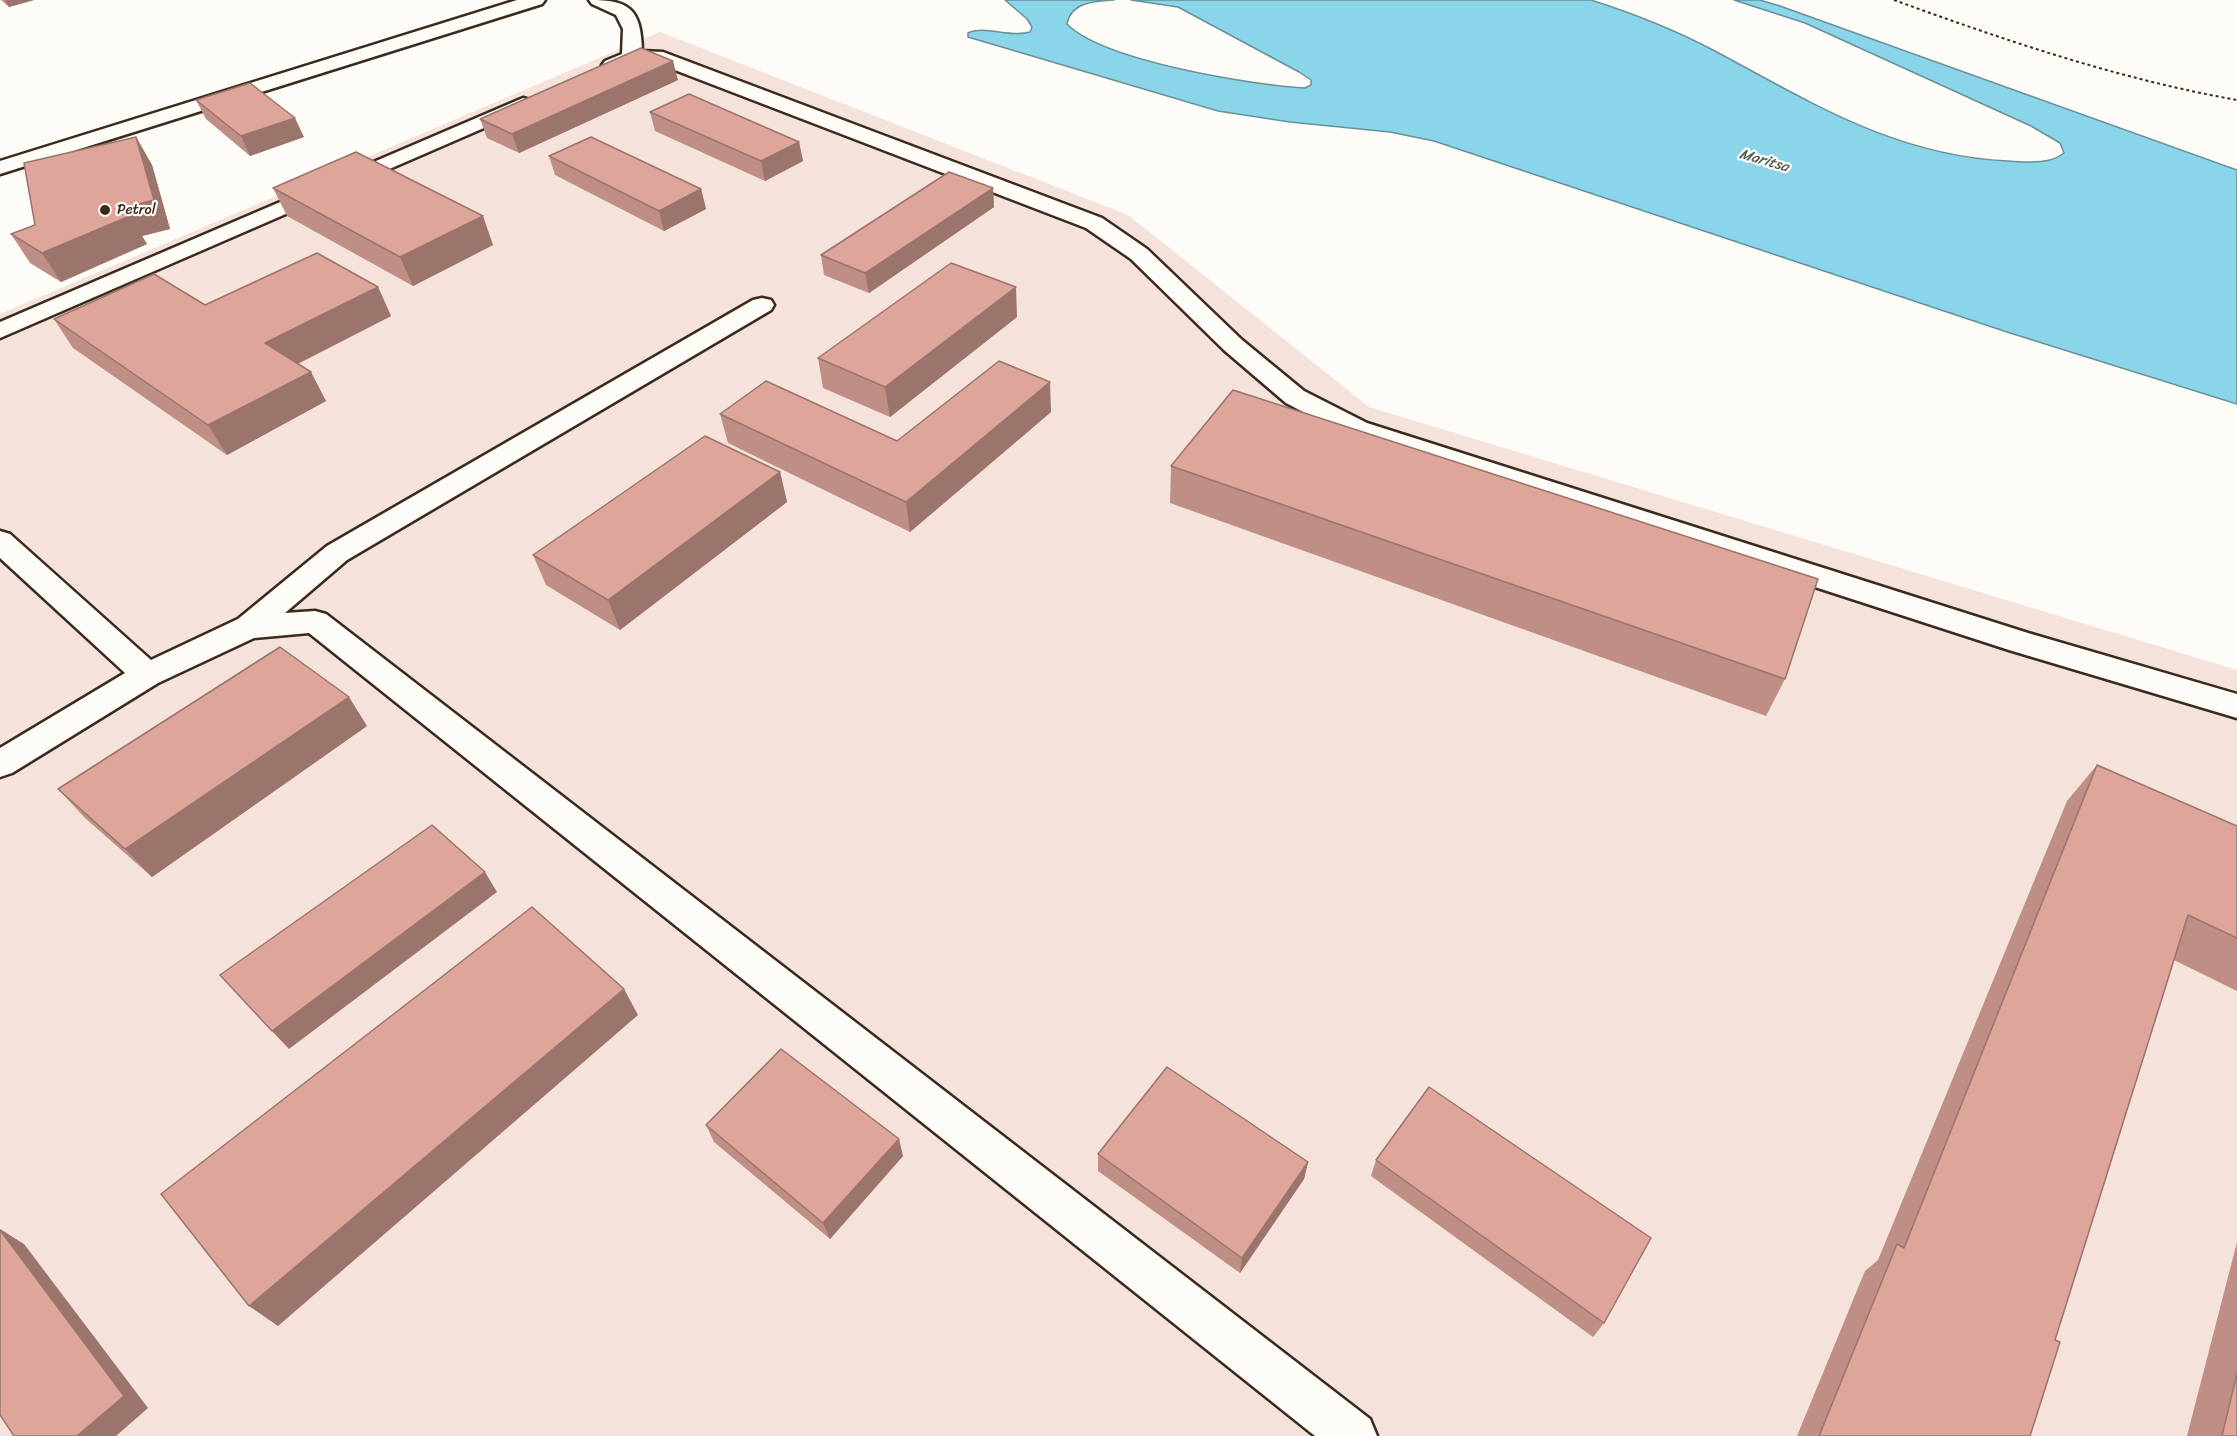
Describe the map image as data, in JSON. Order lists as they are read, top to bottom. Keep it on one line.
{"water":["Maritsa"],"places":["Petrol"]}
